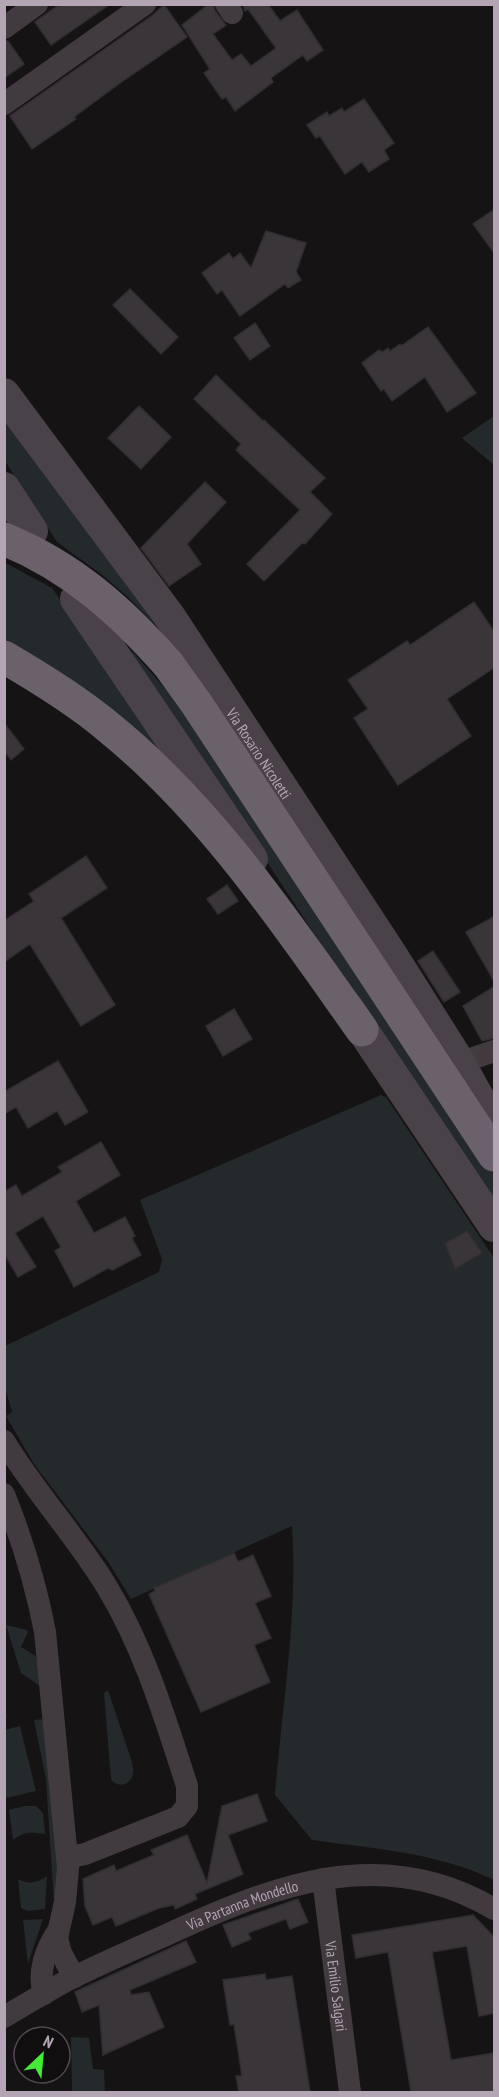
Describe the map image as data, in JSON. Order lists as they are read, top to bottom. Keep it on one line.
{"streets":{"main road":["Via Rosario Nicoletti"],"street":["Via Partanna Mondello","Via Emilio Salgari"]},"crossings":[["Via Partanna Mondello","Via Emilio Salgari"]],"north":"top right"}
